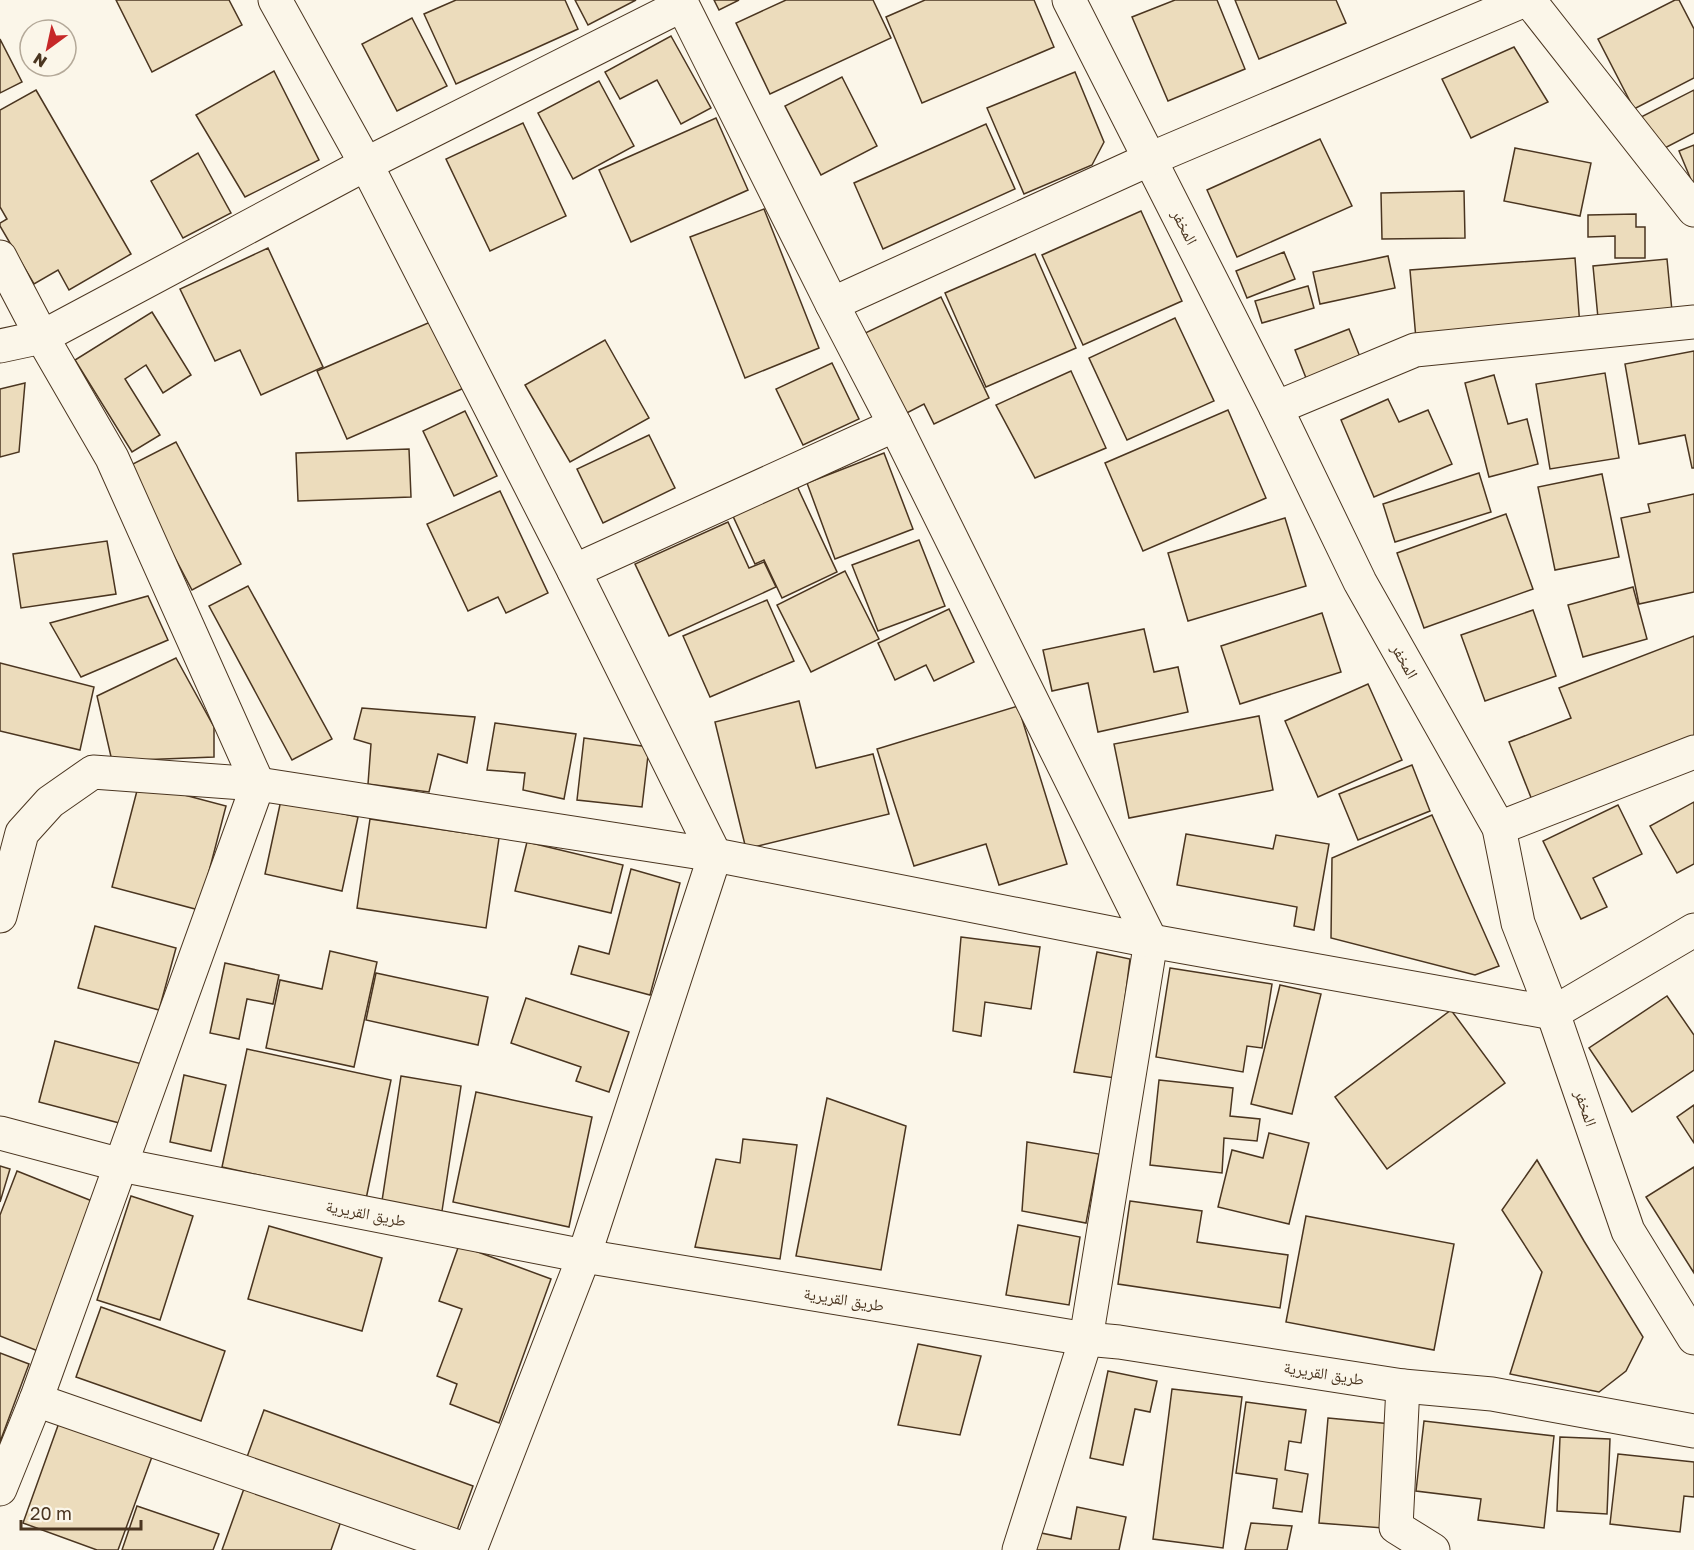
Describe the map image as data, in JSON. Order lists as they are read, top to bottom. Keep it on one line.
{"streets":{"street":["المخفر","طريق القريرية"]},"scale_bar":"20 m","north":"bottom left"}
